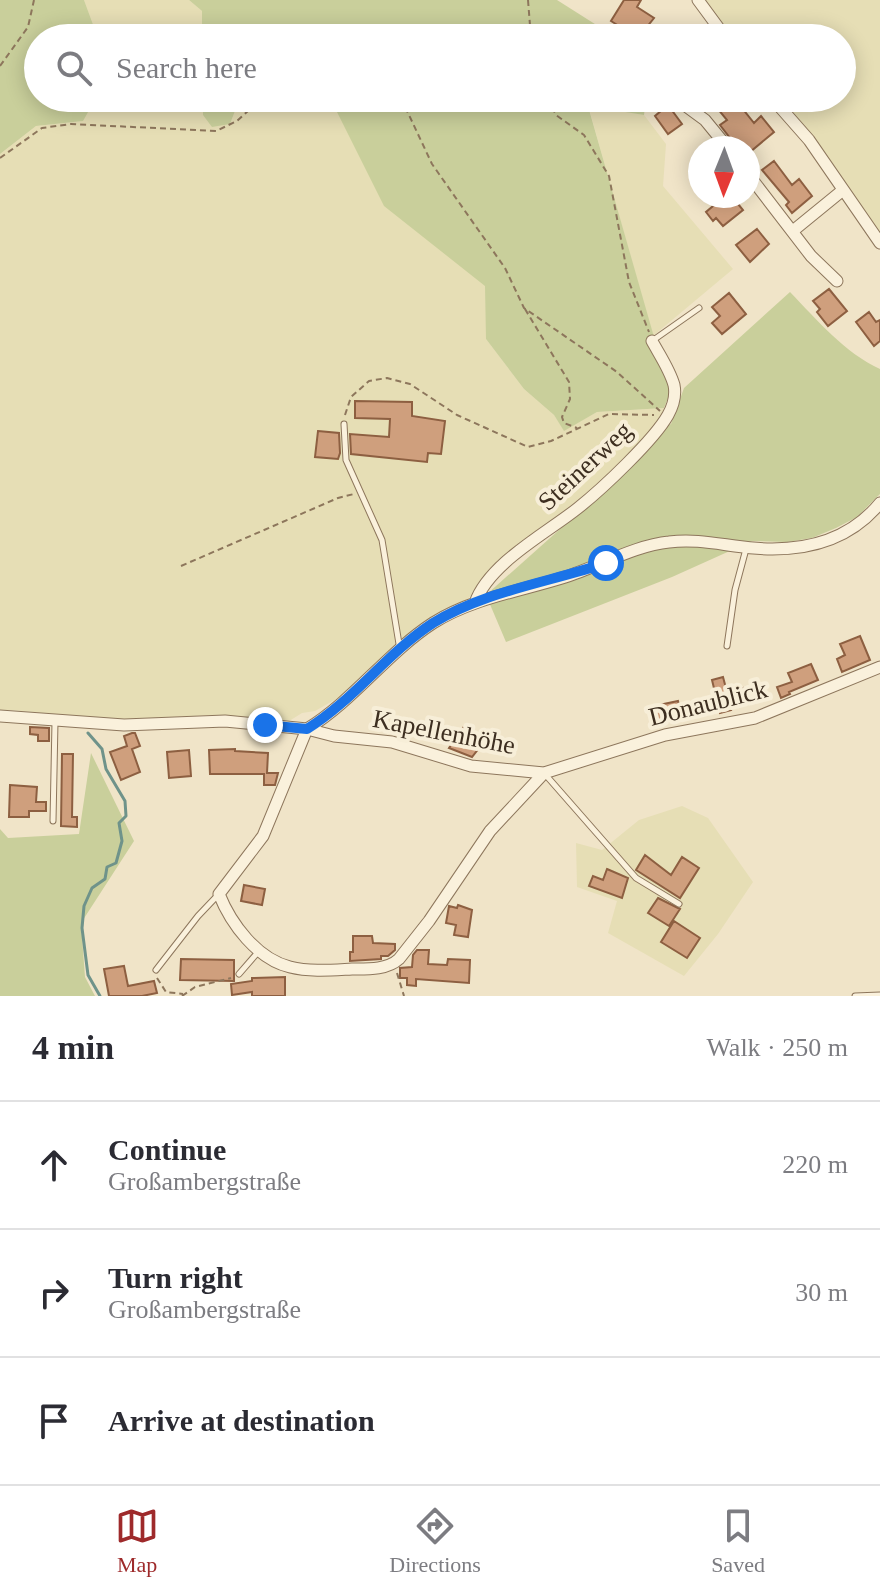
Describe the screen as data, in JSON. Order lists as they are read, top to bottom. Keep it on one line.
{"streets":{"street":["Steinerweg","Donaublick","Kapellenhöhe"]},"crossings":[["Donaublick","Kapellenhöhe"]],"north":"bottom","page":{"search":"Search here","heading":["4 min","Walk · 250 m"],"list":[["Continue","Großambergstraße","220 m"],["Turn right","Großambergstraße","30 m"],"Arrive at destination"],"nav":["Map","Directions","Saved"]}}
